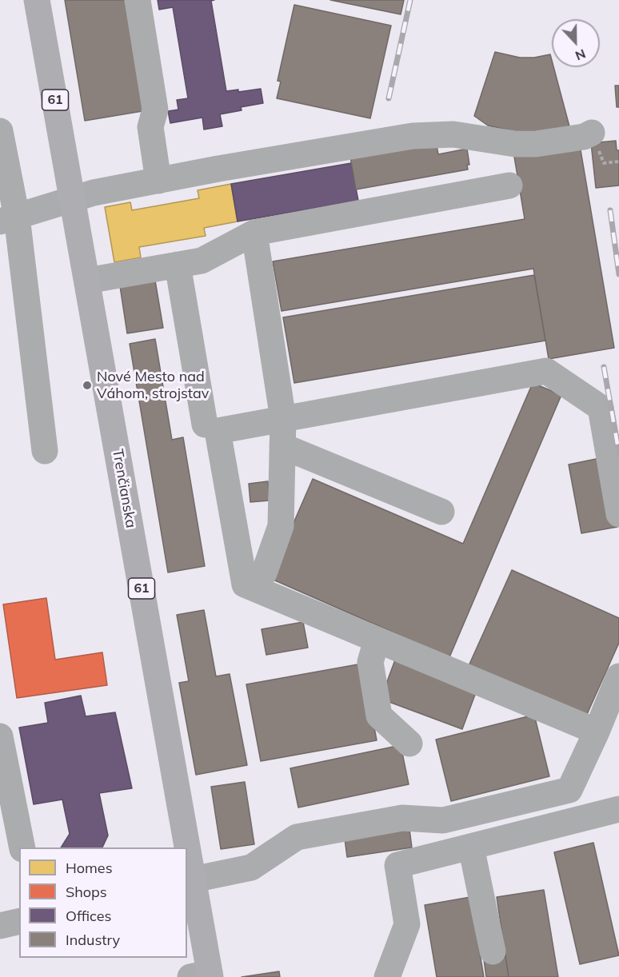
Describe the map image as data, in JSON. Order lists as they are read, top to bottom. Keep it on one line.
{"streets":{"main road":["61","Trenčianska"]},"places":["Nové Mesto nad Váhom, strojstav"],"legend":["Homes","Shops","Offices","Industry"],"north":"bottom"}
